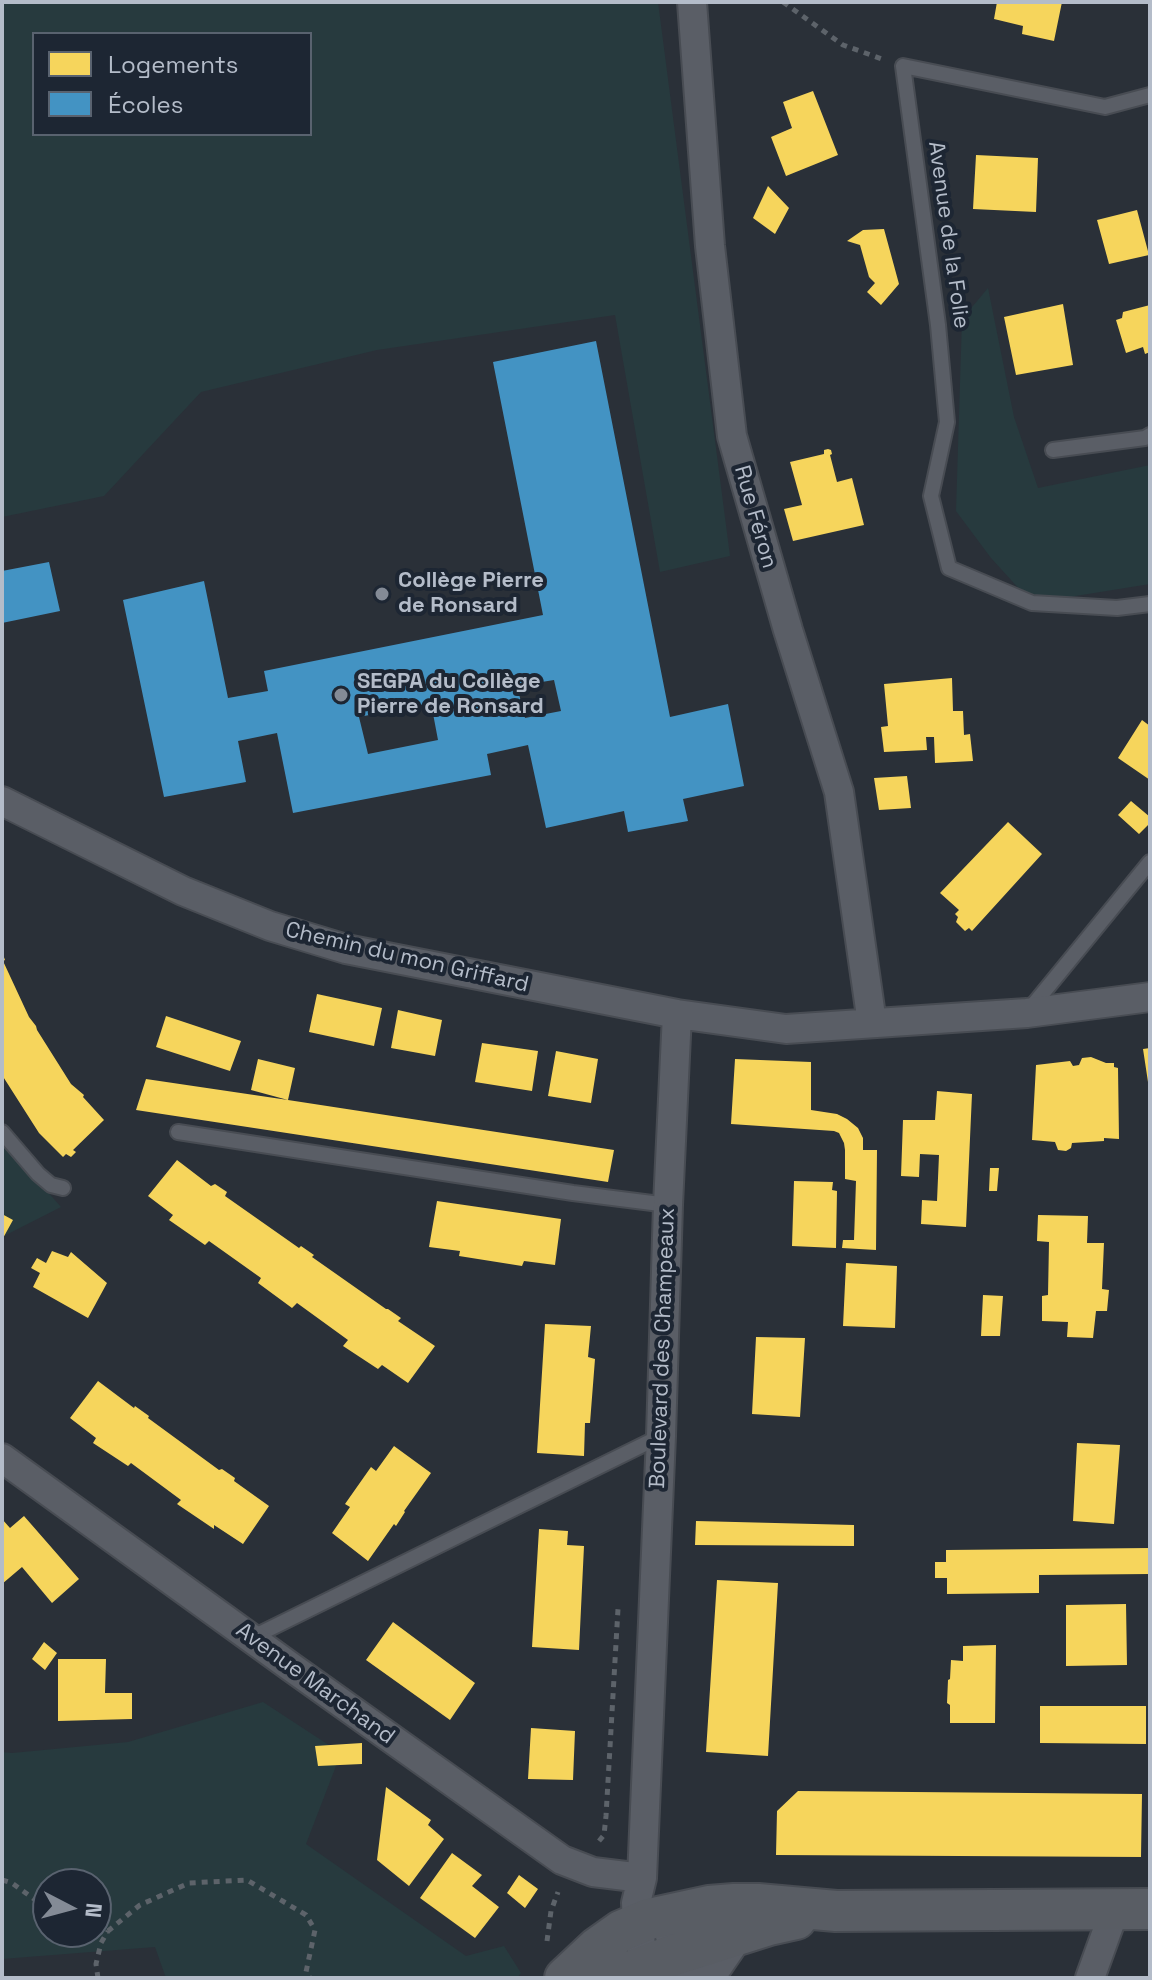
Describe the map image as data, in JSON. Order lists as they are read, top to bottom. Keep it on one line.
{"streets":{"street":["Rue Féron","Chemin du mon Griffard","Boulevard des Champeaux","Avenue Marchand"],"lane":["Avenue de la Folie"]},"crossings":[["Chemin du mon Griffard","Boulevard des Champeaux"],["Boulevard des Champeaux","Avenue Marchand"]],"places":["Collège Pierre de Ronsard","SEGPA du Collège Pierre de Ronsard"],"legend":["Logements","Écoles"],"north":"right"}
